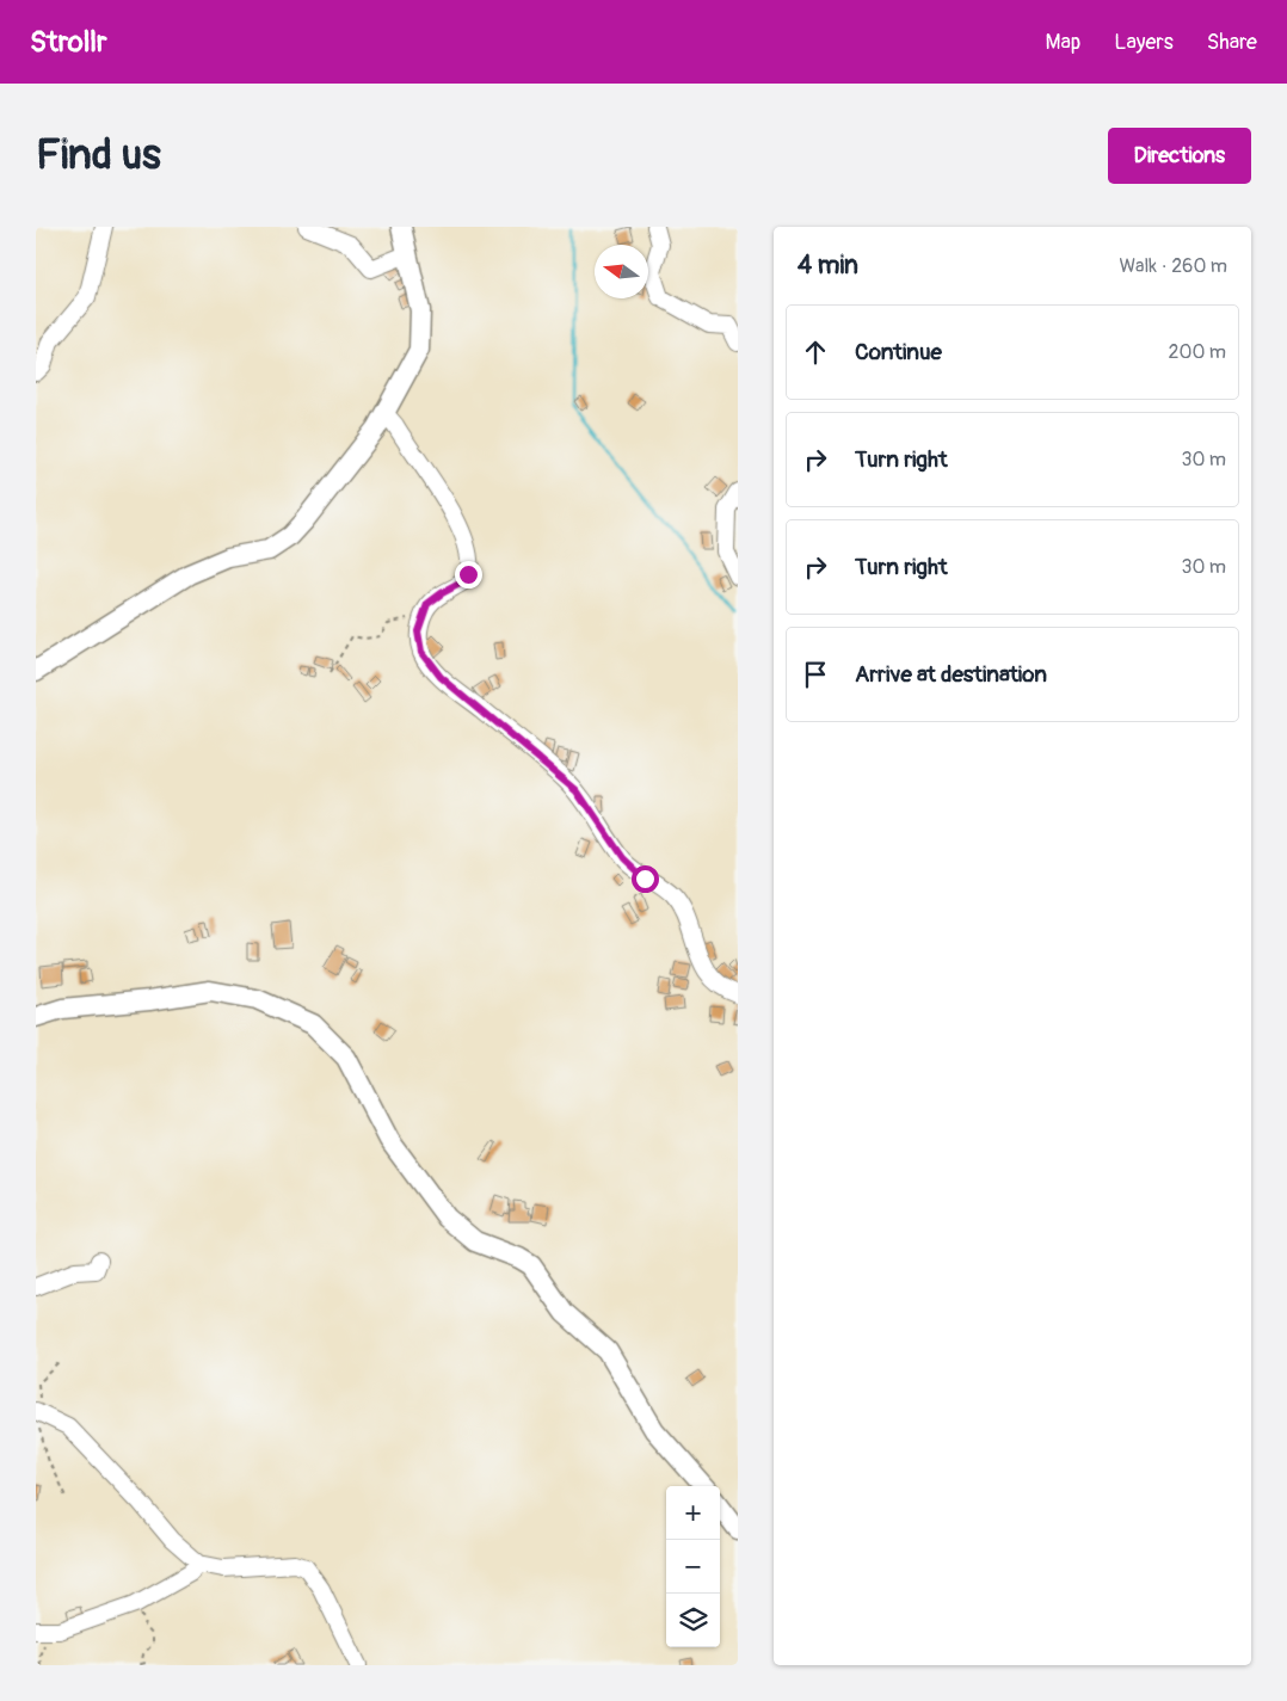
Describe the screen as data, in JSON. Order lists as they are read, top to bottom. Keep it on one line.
{"north":"left","page":{"header":"Strollr","nav":["Map","Layers","Share"],"buttons":"Directions","title":"Find us","heading":["4 min","Walk · 260 m"],"list":[["Continue","200 m"],["Turn right","30 m"],["Turn right","30 m"],"Arrive at destination"],"map_buttons":["+","−"]}}
